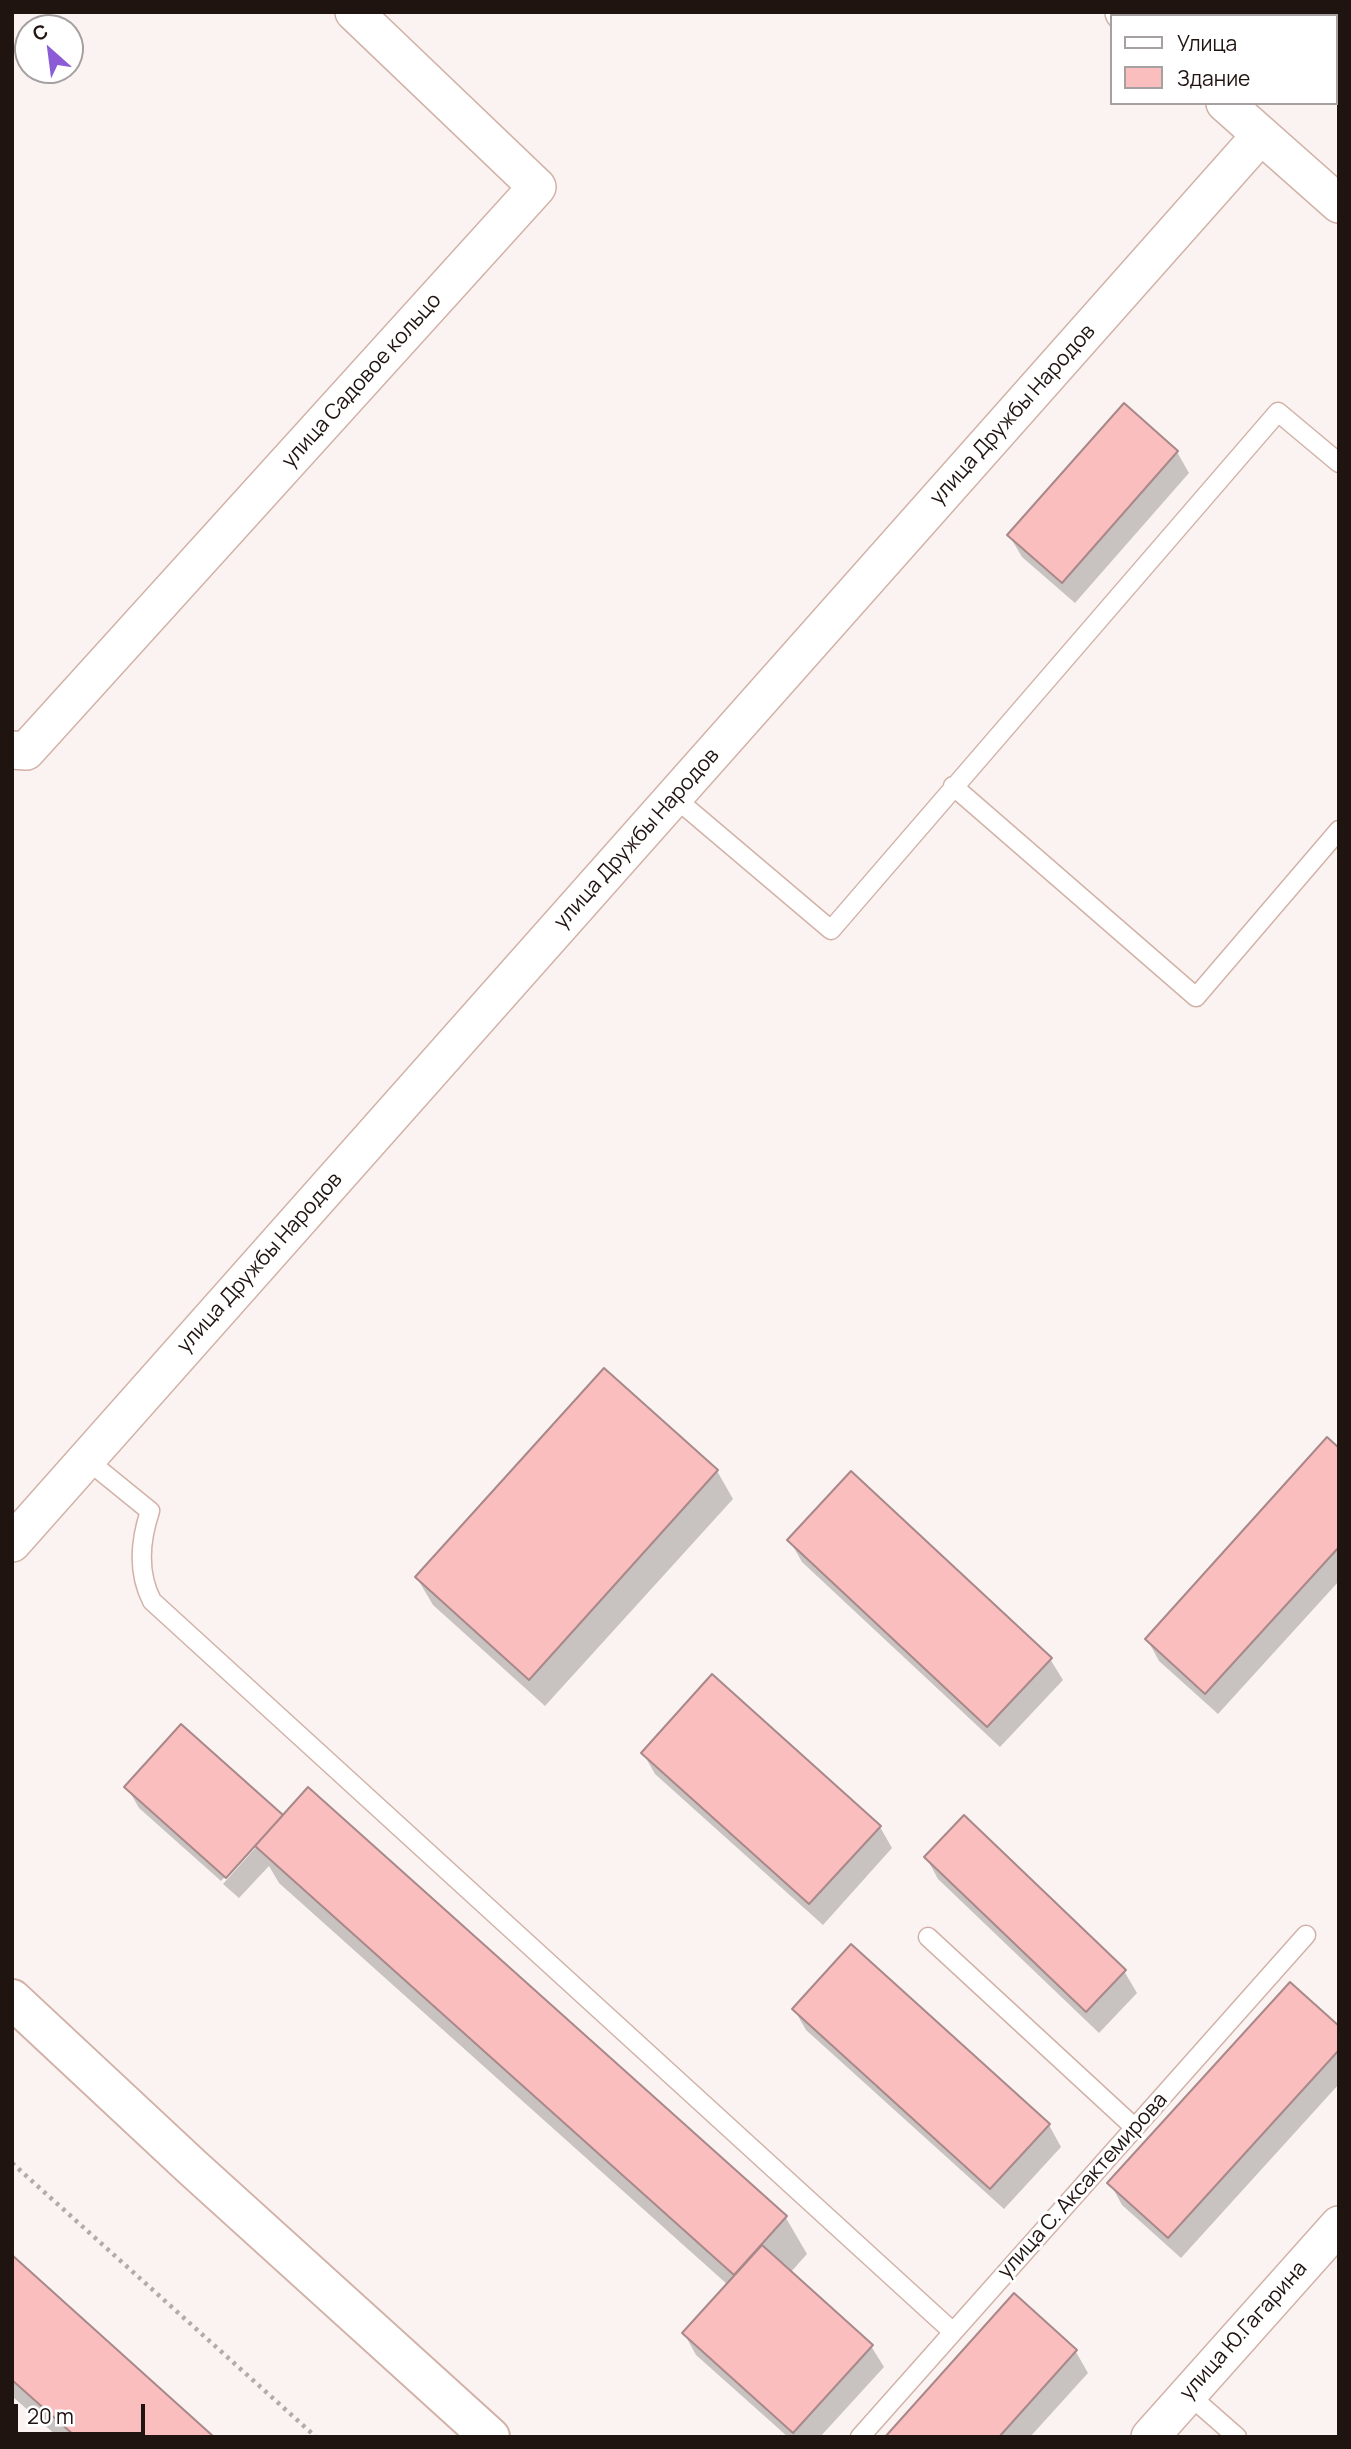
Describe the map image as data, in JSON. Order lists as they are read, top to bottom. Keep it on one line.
{"streets":{"street":["улица Садовое кольцо","улица Дружбы Народов","улица Ю.Гагарина"],"lane":["улица С. Аксактемирова"]},"legend":["Улица","Здание"],"scale_bar":"20 m","north":"top left"}
